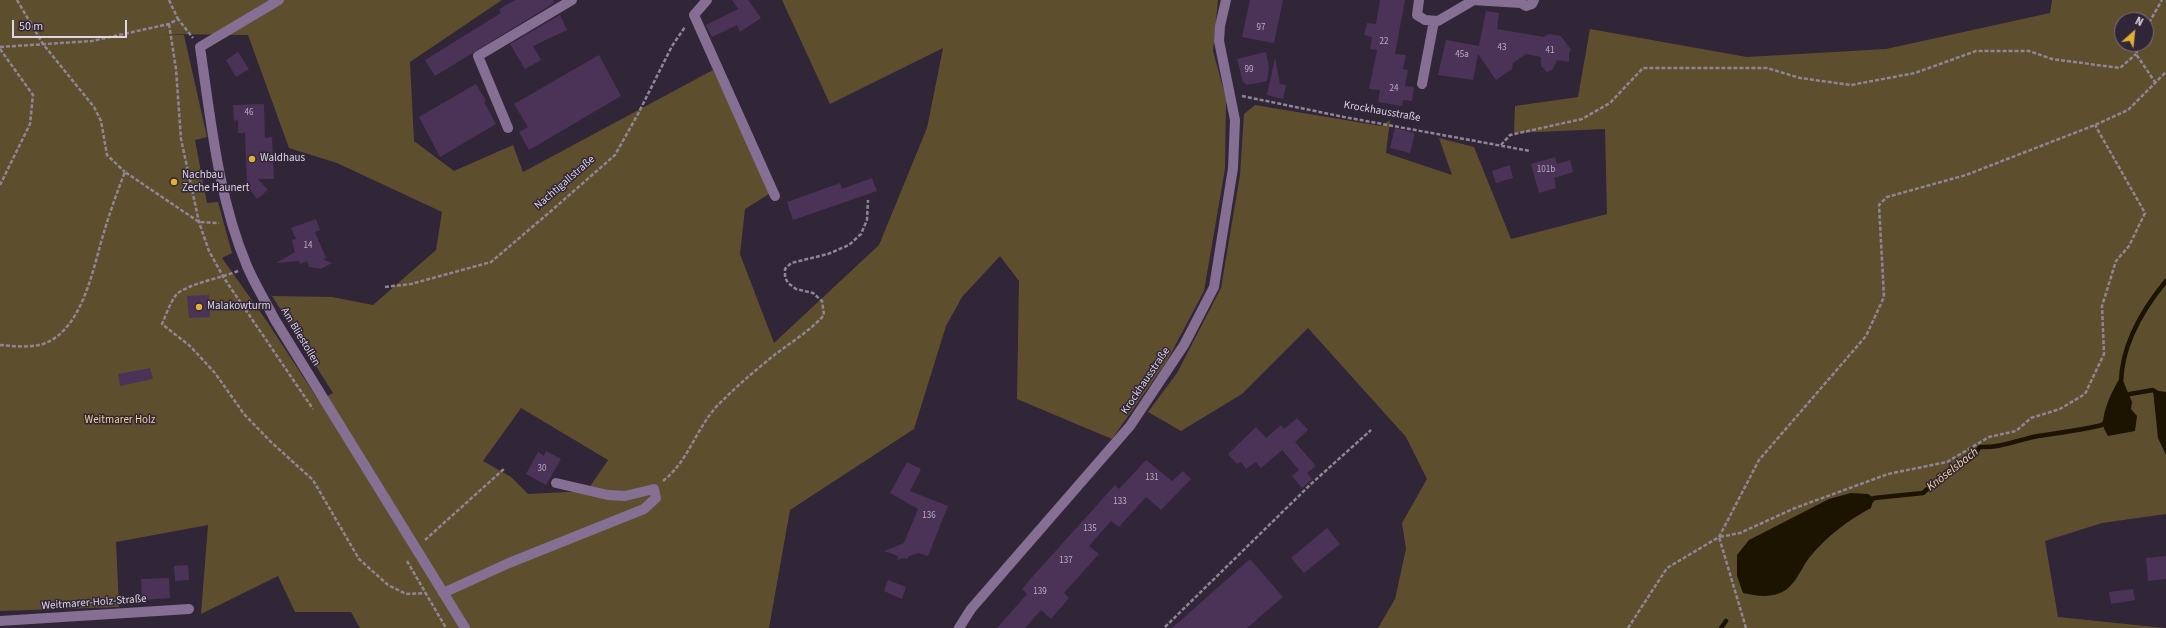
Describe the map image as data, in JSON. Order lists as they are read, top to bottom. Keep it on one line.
{"streets":{"street":["Krockhausstraße","Am Bliestollen","Weitmarer-Holz-Straße"],"path":["Nachtigallstraße"]},"water":["Knöselsbach"],"parks":["Weitmarer Holz"],"places":["Waldhaus","Nachbau Zeche Haunert","Malakowturm"],"house_numbers":["97","22","43","41","45a","99","24","46","101b","14","30","131","133","136","135","137","139"],"scale_bar":"50 m","north":"top right"}
